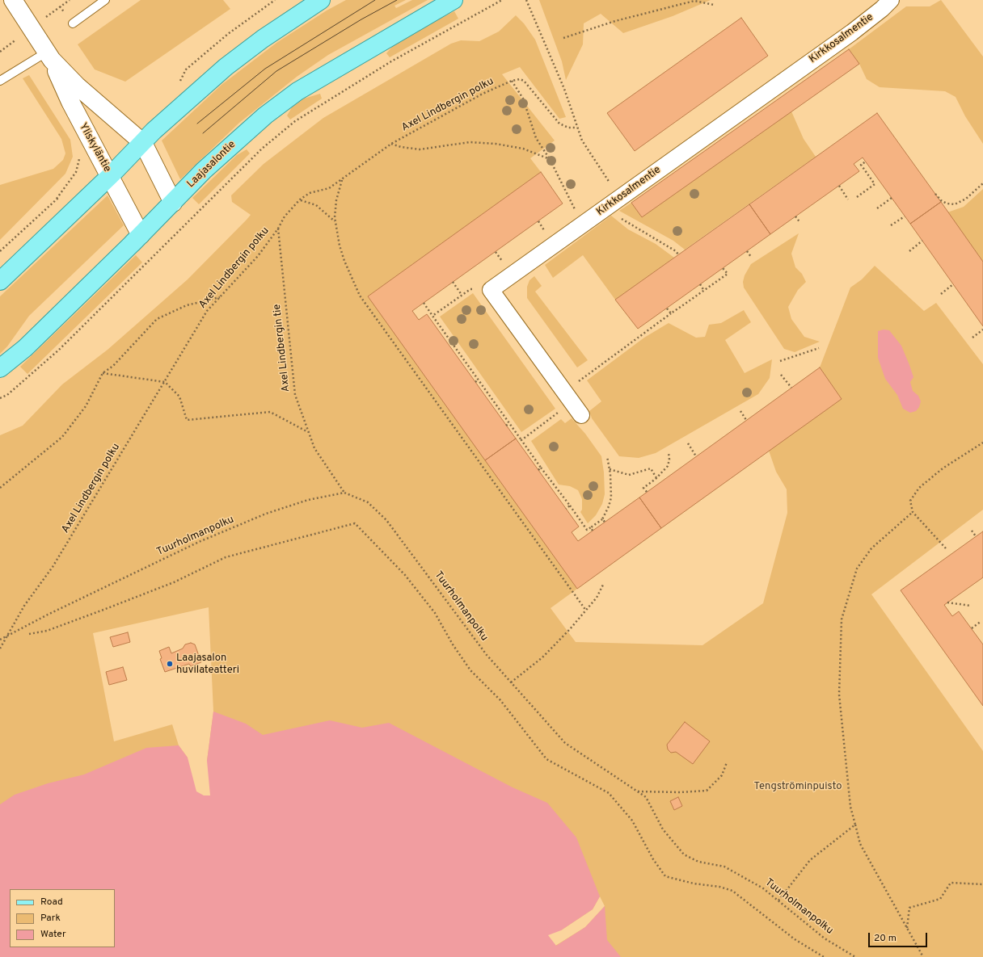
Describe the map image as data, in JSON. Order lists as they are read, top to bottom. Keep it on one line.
{"streets":{"main road":["Laajasalontie"],"street":["Kirkkosalmentie","Yliskyläntie"],"path":["Axel Lindbergin polku","Axel Lindbergin tie","Tuurholmanpolku"]},"crossings":[["Axel Lindbergin polku","Axel Lindbergin tie"],["Axel Lindbergin polku","Tuurholmanpolku"],["Yliskyläntie","Laajasalontie"],["Axel Lindbergin tie","Tuurholmanpolku"]],"parks":["Tengströminpuisto"],"places":["Laajasalon huvilateatteri"],"legend":["Road","Park","Water"],"scale_bar":"20 m"}
